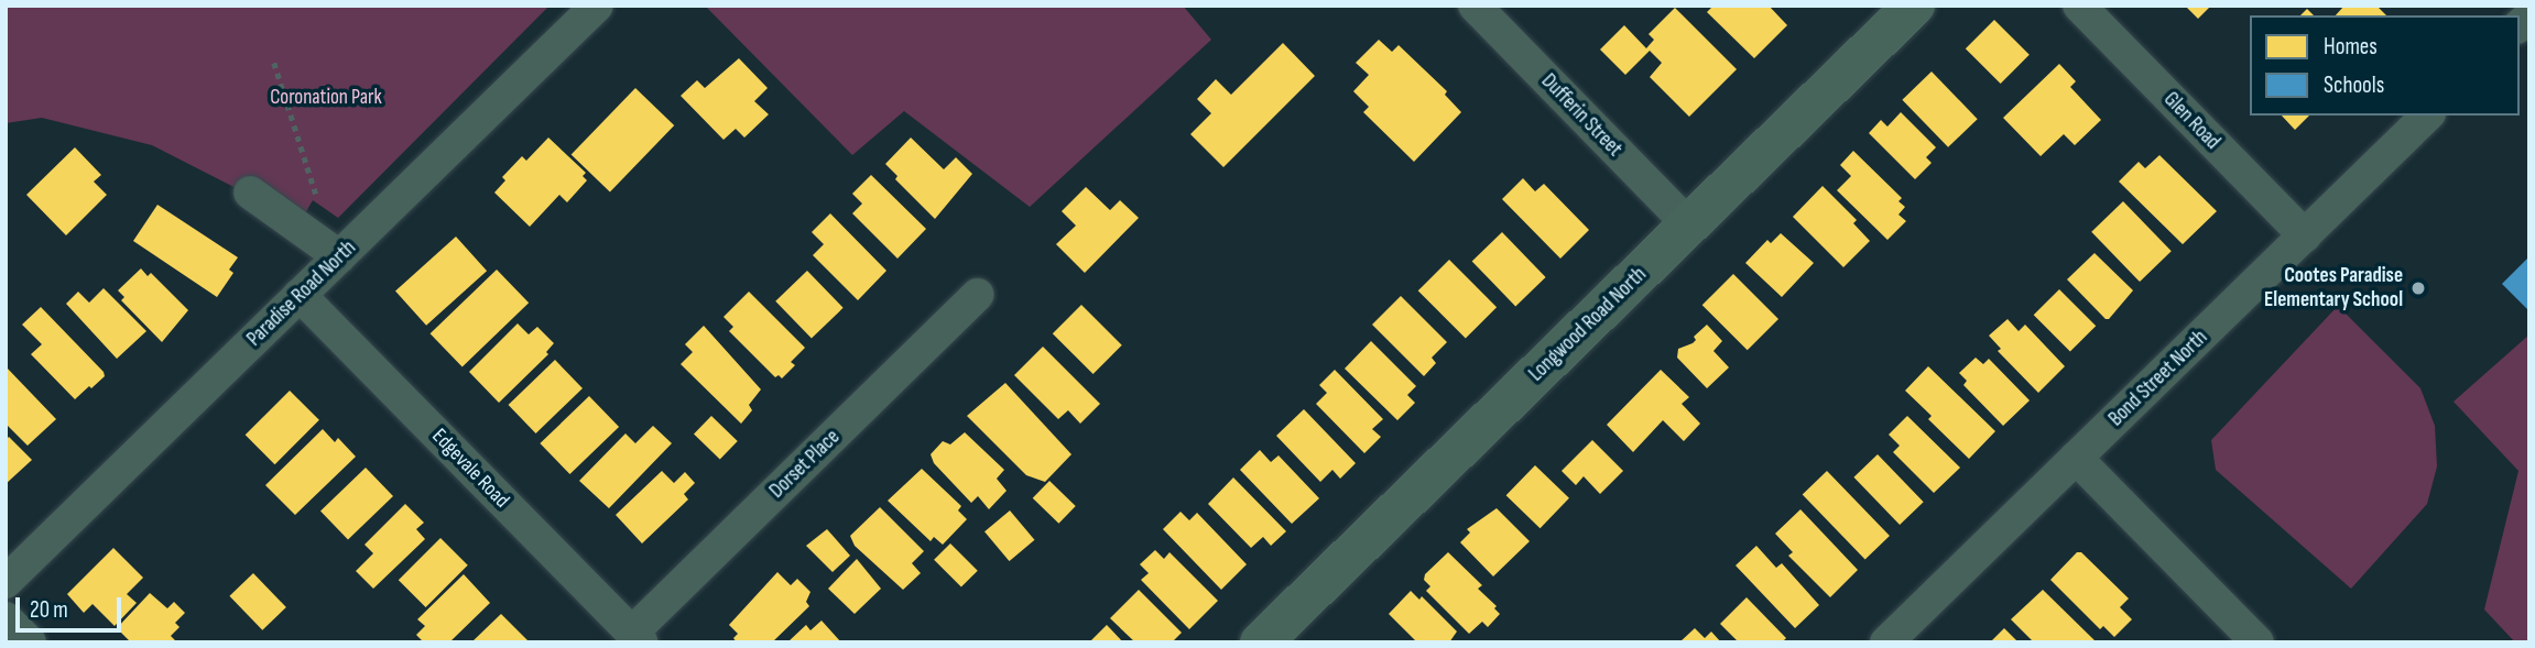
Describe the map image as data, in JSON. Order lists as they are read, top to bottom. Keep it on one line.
{"streets":{"street":["Dufferin Street","Glen Road","Paradise Road North","Longwood Road North","Bond Street North","Dorset Place","Edgevale Road"]},"crossings":[["Dufferin Street","Longwood Road North"],["Glen Road","Bond Street North"],["Paradise Road North","Edgevale Road"],["Dorset Place","Edgevale Road"]],"parks":["Coronation Park"],"places":["Cootes Paradise Elementary School"],"legend":["Homes","Schools"],"scale_bar":"20 m"}
